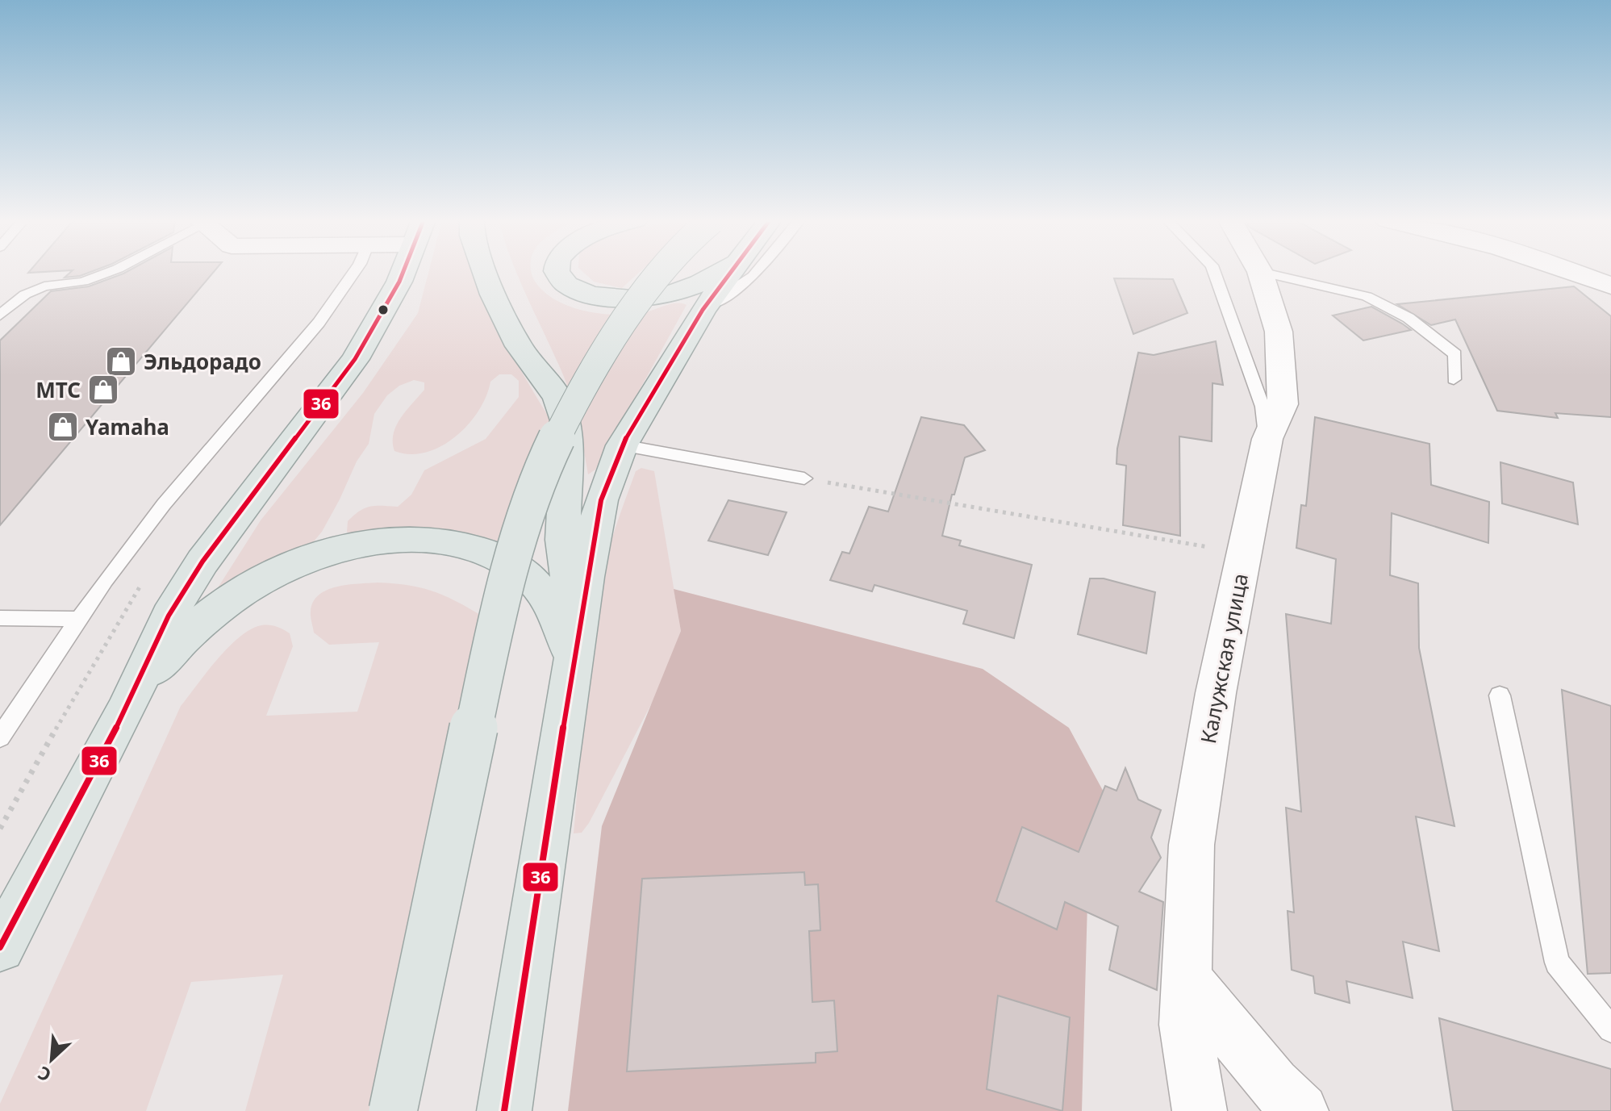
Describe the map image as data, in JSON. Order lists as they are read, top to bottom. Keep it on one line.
{"streets":{"street":["Калужская улица"]},"places":{"shop":["Эльдорадо","МТС","Yamaha"]},"lines":["transit line 36"],"north":"bottom left"}
